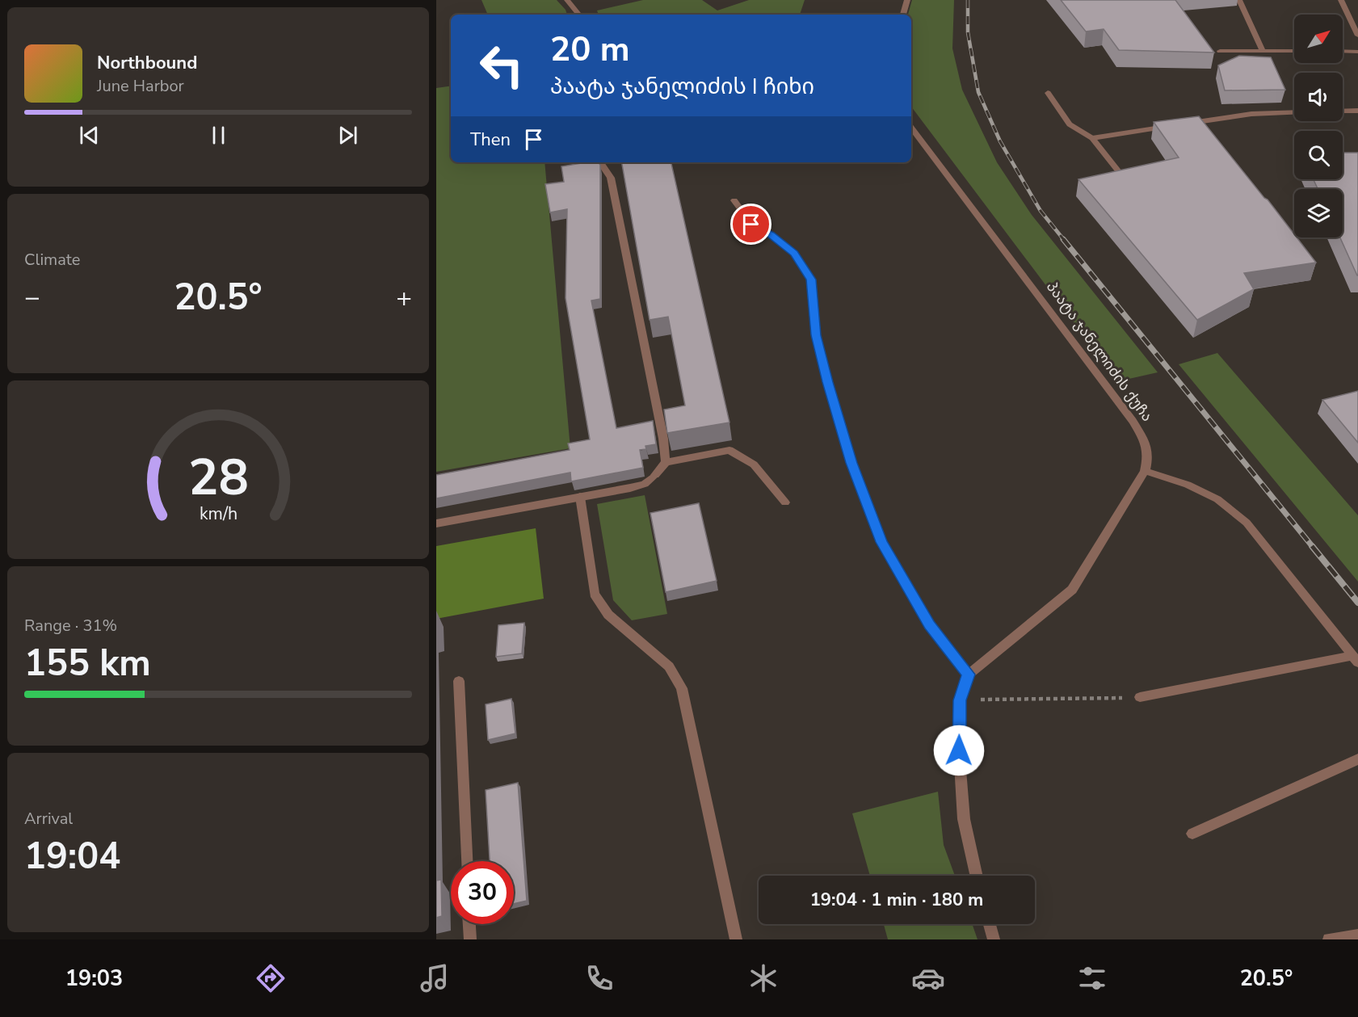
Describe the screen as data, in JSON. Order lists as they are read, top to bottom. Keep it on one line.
{"streets":{"street":["პაატა ჯანელიძის ქუჩა"]},"north":"top right","page":{"turn":["20 m","პაატა ჯანელიძის I ჩიხი"],"song":["Northbound","June Harbor"],"then":"Then","tile":["Climate",["Range · 31%","155 km"],["Arrival","19:04"]],"heat":["−","20.5°","+"],"limit":"30","trip":"19:04 · 1 min · 180 m","tabs":["19:03","20.5°"],"gauge":["28","km/h"]}}
